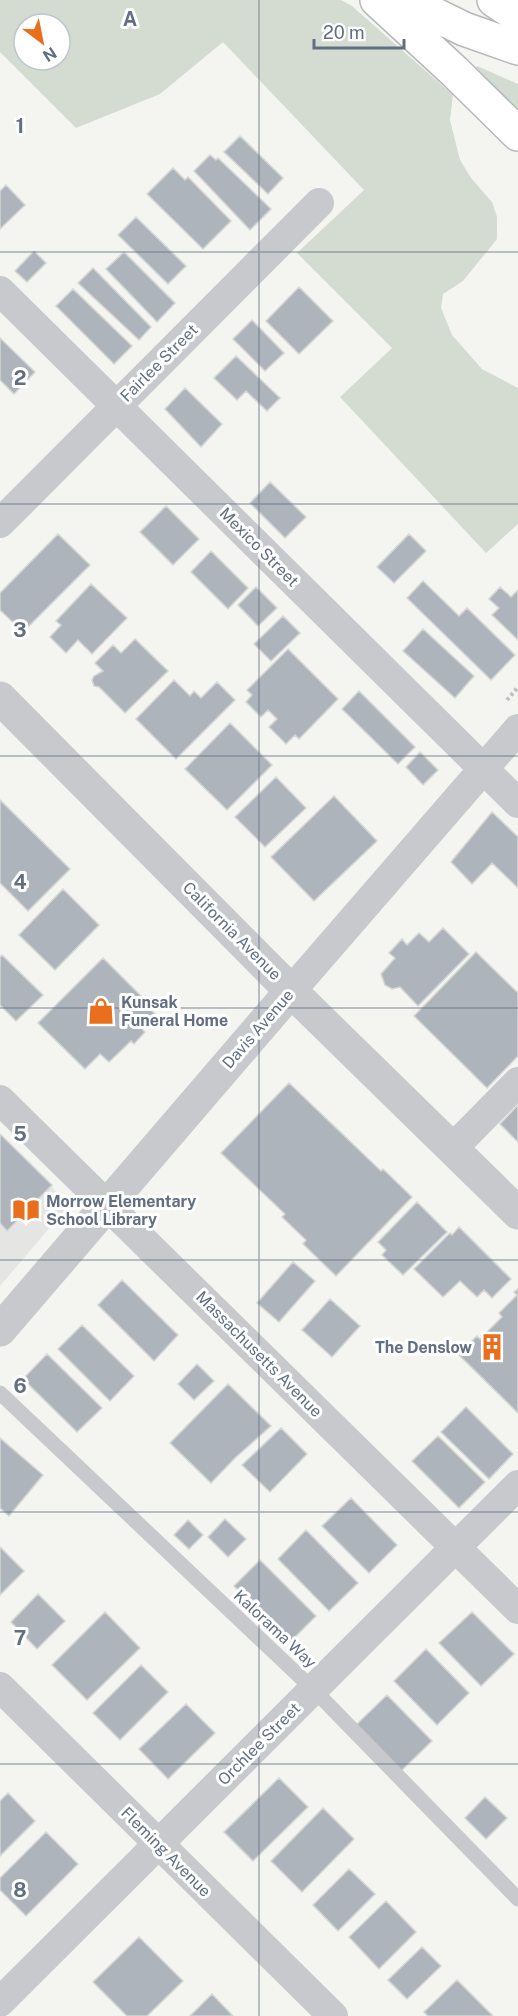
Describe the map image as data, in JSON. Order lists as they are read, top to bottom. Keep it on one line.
{"streets":{"street":["Fairlee Street","Mexico Street","California Avenue","Davis Avenue","Massachusetts Avenue","Orchlee Street","Fleming Avenue"],"lane":["Kalorama Way"]},"crossings":[["Fairlee Street","Mexico Street"],["Mexico Street","Davis Avenue"],["California Avenue","Davis Avenue"],["Davis Avenue","Massachusetts Avenue"],["Massachusetts Avenue","Orchlee Street"],["Kalorama Way","Orchlee Street"],["Orchlee Street","Fleming Avenue"]],"places":{"shop":["Kunsak Funeral Home"],"library":["Morrow Elementary School Library"],"building":["The Denslow"]},"scale_bar":"20 m","north":"bottom right","grid":{"columns":["A"],"rows":["1","2","3","4","5","6","7","8"]}}
